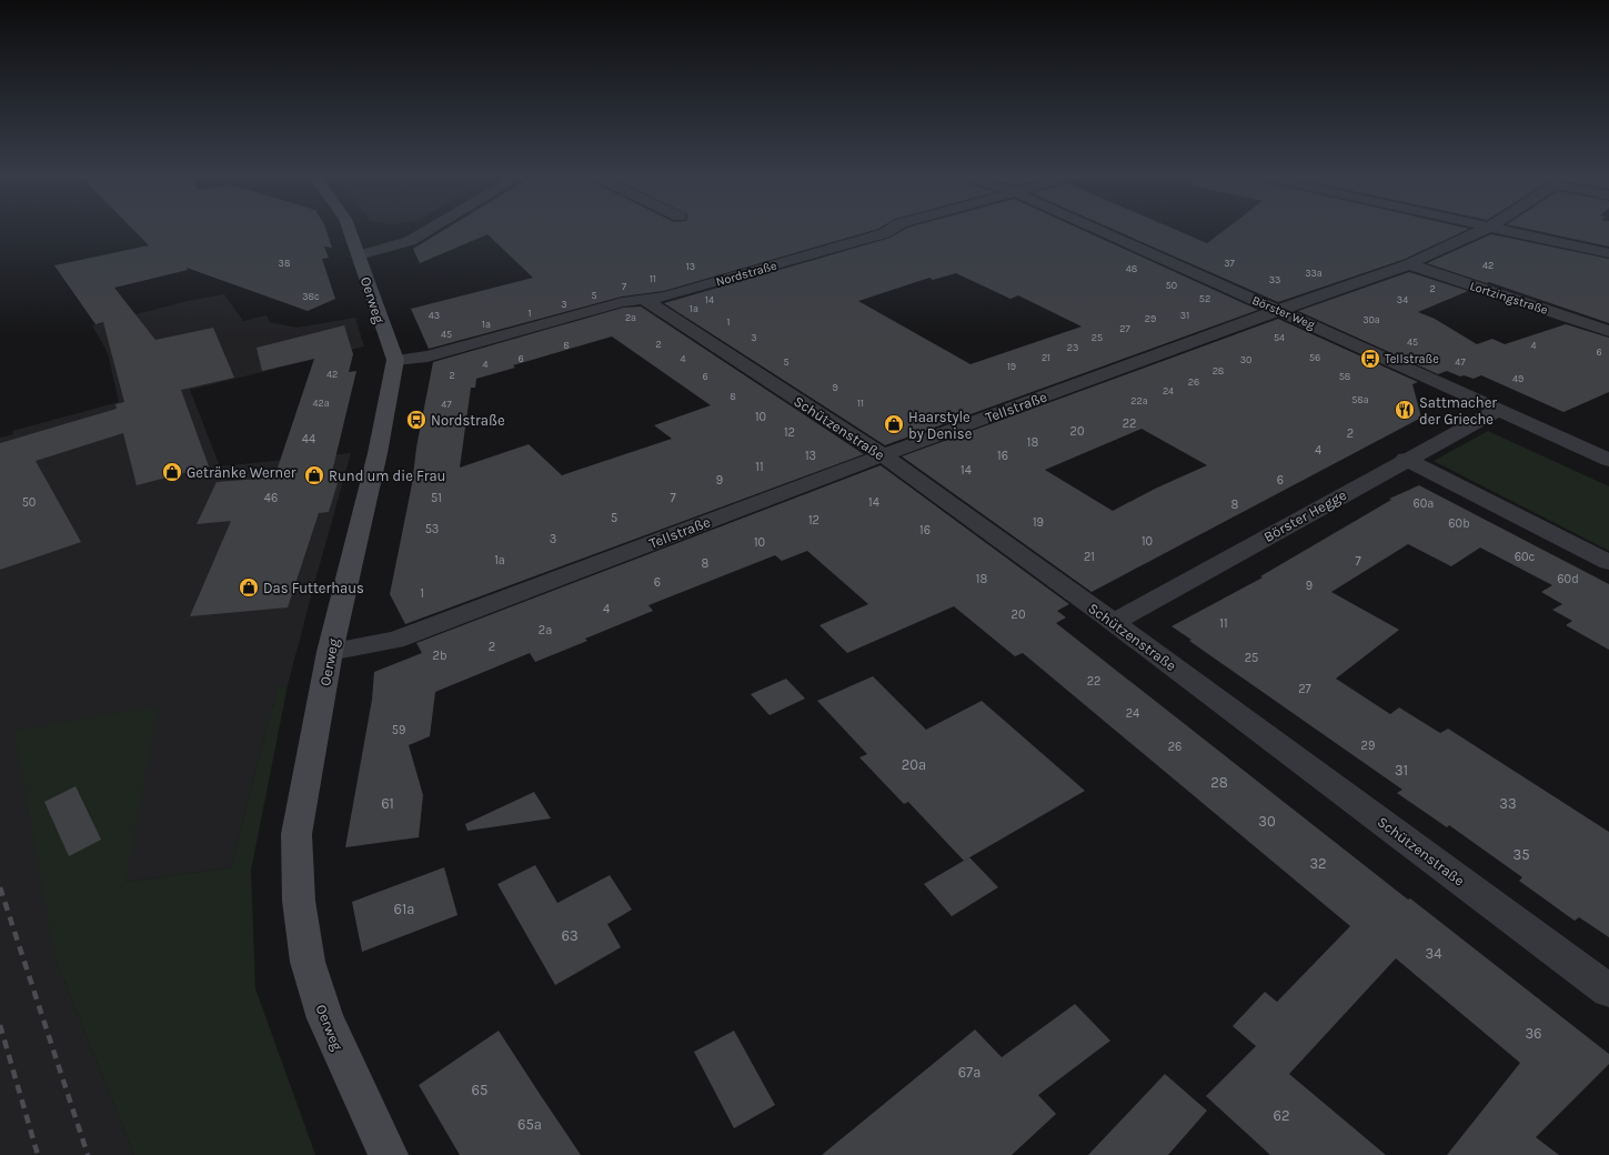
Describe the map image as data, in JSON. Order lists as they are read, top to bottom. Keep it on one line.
{"streets":{"main road":["Oerweg"],"street":["Nordstraße","Lortzingstraße","Börster Weg","Tellstraße","Schützenstraße","Börster Hegge"]},"crossings":[["Nordstraße","Oerweg"],["Nordstraße","Schützenstraße"],["Lortzingstraße","Tellstraße"],["Oerweg","Tellstraße"],["Börster Weg","Tellstraße"],["Börster Weg","Börster Hegge"],["Tellstraße","Schützenstraße"],["Schützenstraße","Börster Hegge"]],"places":{"bus stop":["Tellstraße","Nordstraße"],"restaurant":["Sattmacher der Grieche"],"shop":["Haarstyle by Denise","Getränke Werner","Rund um die Frau","Das Futterhaus"]},"house_numbers":["38","37","42","13","48","33a","11","33","50","7","2","5","38c","52","14","34","3","1a","1","43","31","2a","29","30a","1","1a","27","45","3","25","54","45","2","8","4","23","6","21","56","6","4","30","5","47","4","19","28","42","2","6","58","49","26","9","24","8","58a","22a","42a","11","47","10","22","20","12","2","44","18","4","13","16","11","14","9","6","46","51","7","50","14","60a","8","5","12","19","60b","53","16","3","10","10","21","60c","1a","7","8","18","60d","6","9","1","4","20","11","2a","2","2b","25","22","27","24","59","29","26","20a","31","28","61","33","30","35","32","61a","63","34","36","67a","65","62","65a"]}
